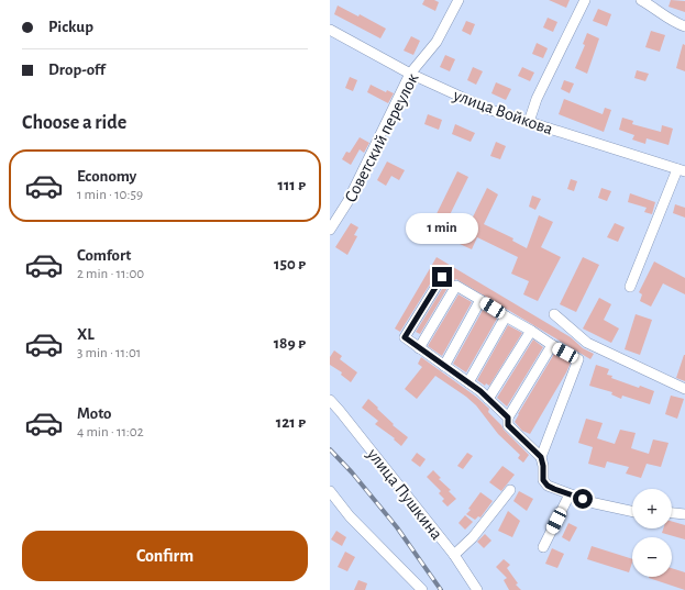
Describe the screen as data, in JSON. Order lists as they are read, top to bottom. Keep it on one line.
{"streets":{"street":["улица Войкова","Советский переулок","улица Пушкина"]},"crossings":[["улица Войкова","Советский переулок"]],"page":{"banner":["Pickup","Drop-off"],"heading":"Choose a ride","list":[{"name":"Economy","note":"1 min · 10:59","value":"111 ₽"},{"name":"Comfort","note":"2 min · 11:00","value":"150 ₽"},{"name":"XL","note":"3 min · 11:01","value":"189 ₽"},{"name":"Moto","note":"4 min · 11:02","value":"121 ₽"}],"bubble":"1 min","map_buttons":["+","−"],"buttons":"Confirm"}}
